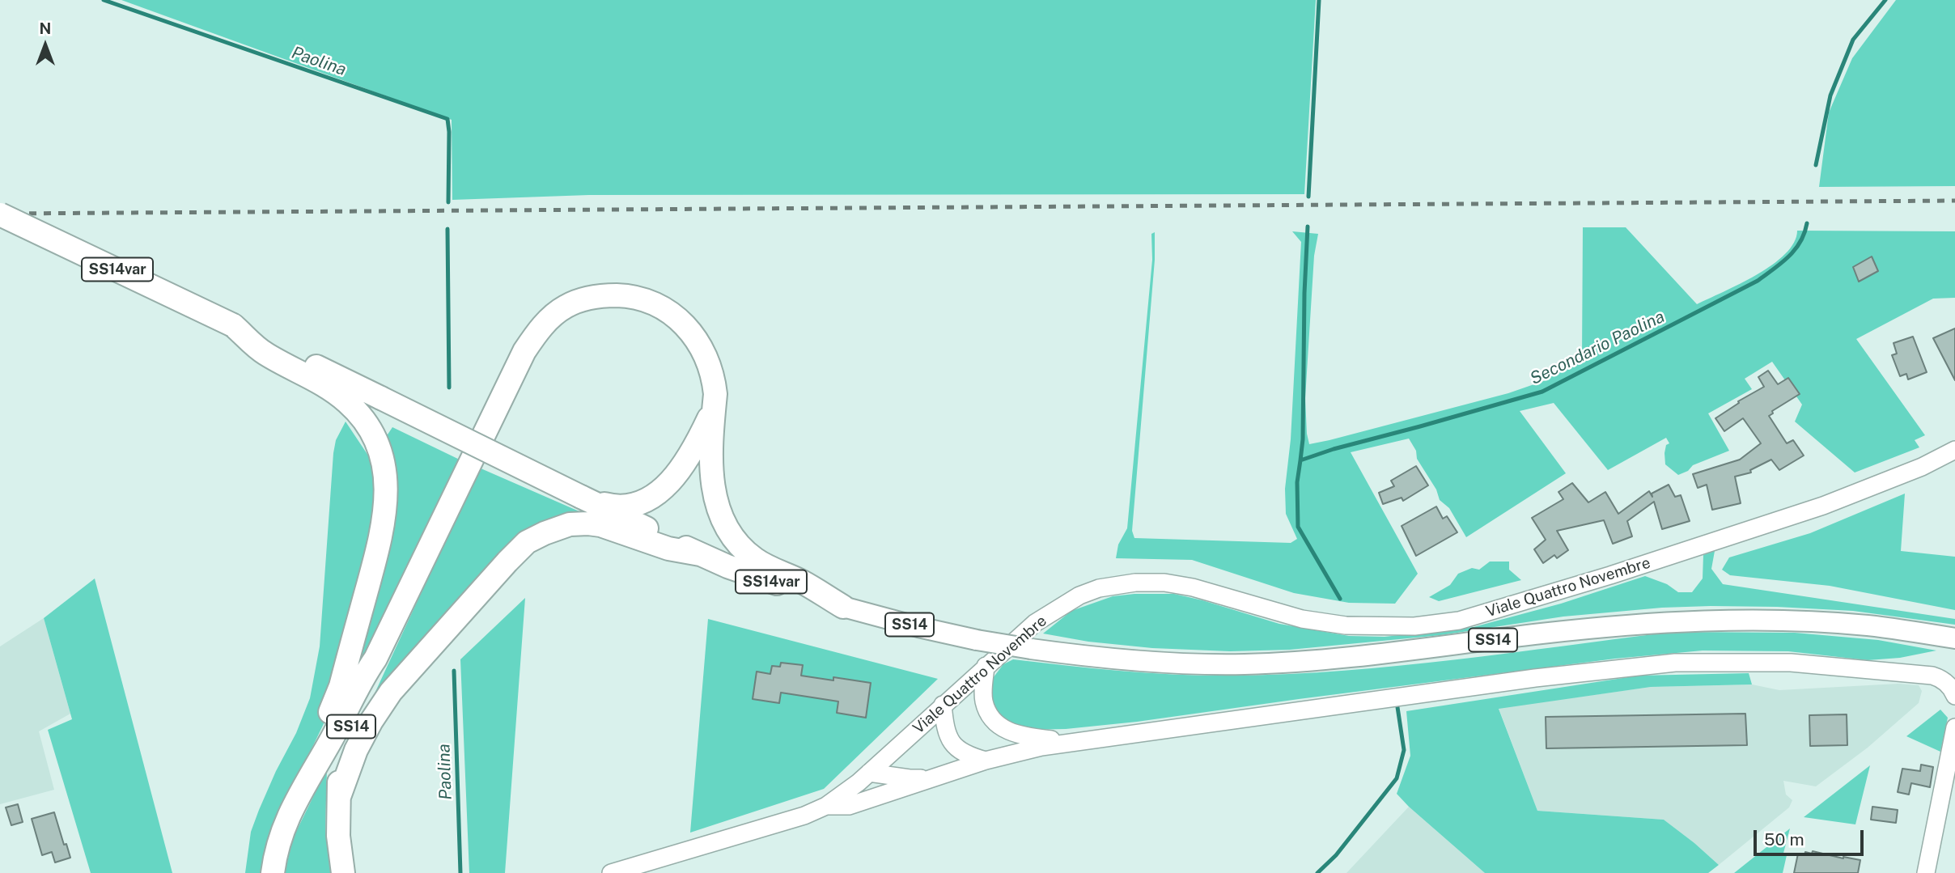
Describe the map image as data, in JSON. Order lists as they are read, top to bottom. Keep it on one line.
{"streets":{"highway":["SS14var","SS14"],"street":["Viale Quattro Novembre"]},"crossings":[["SS14var","SS14"]],"water":["Paolina","Secondario Paolina"],"scale_bar":"50 m","north":"top"}
